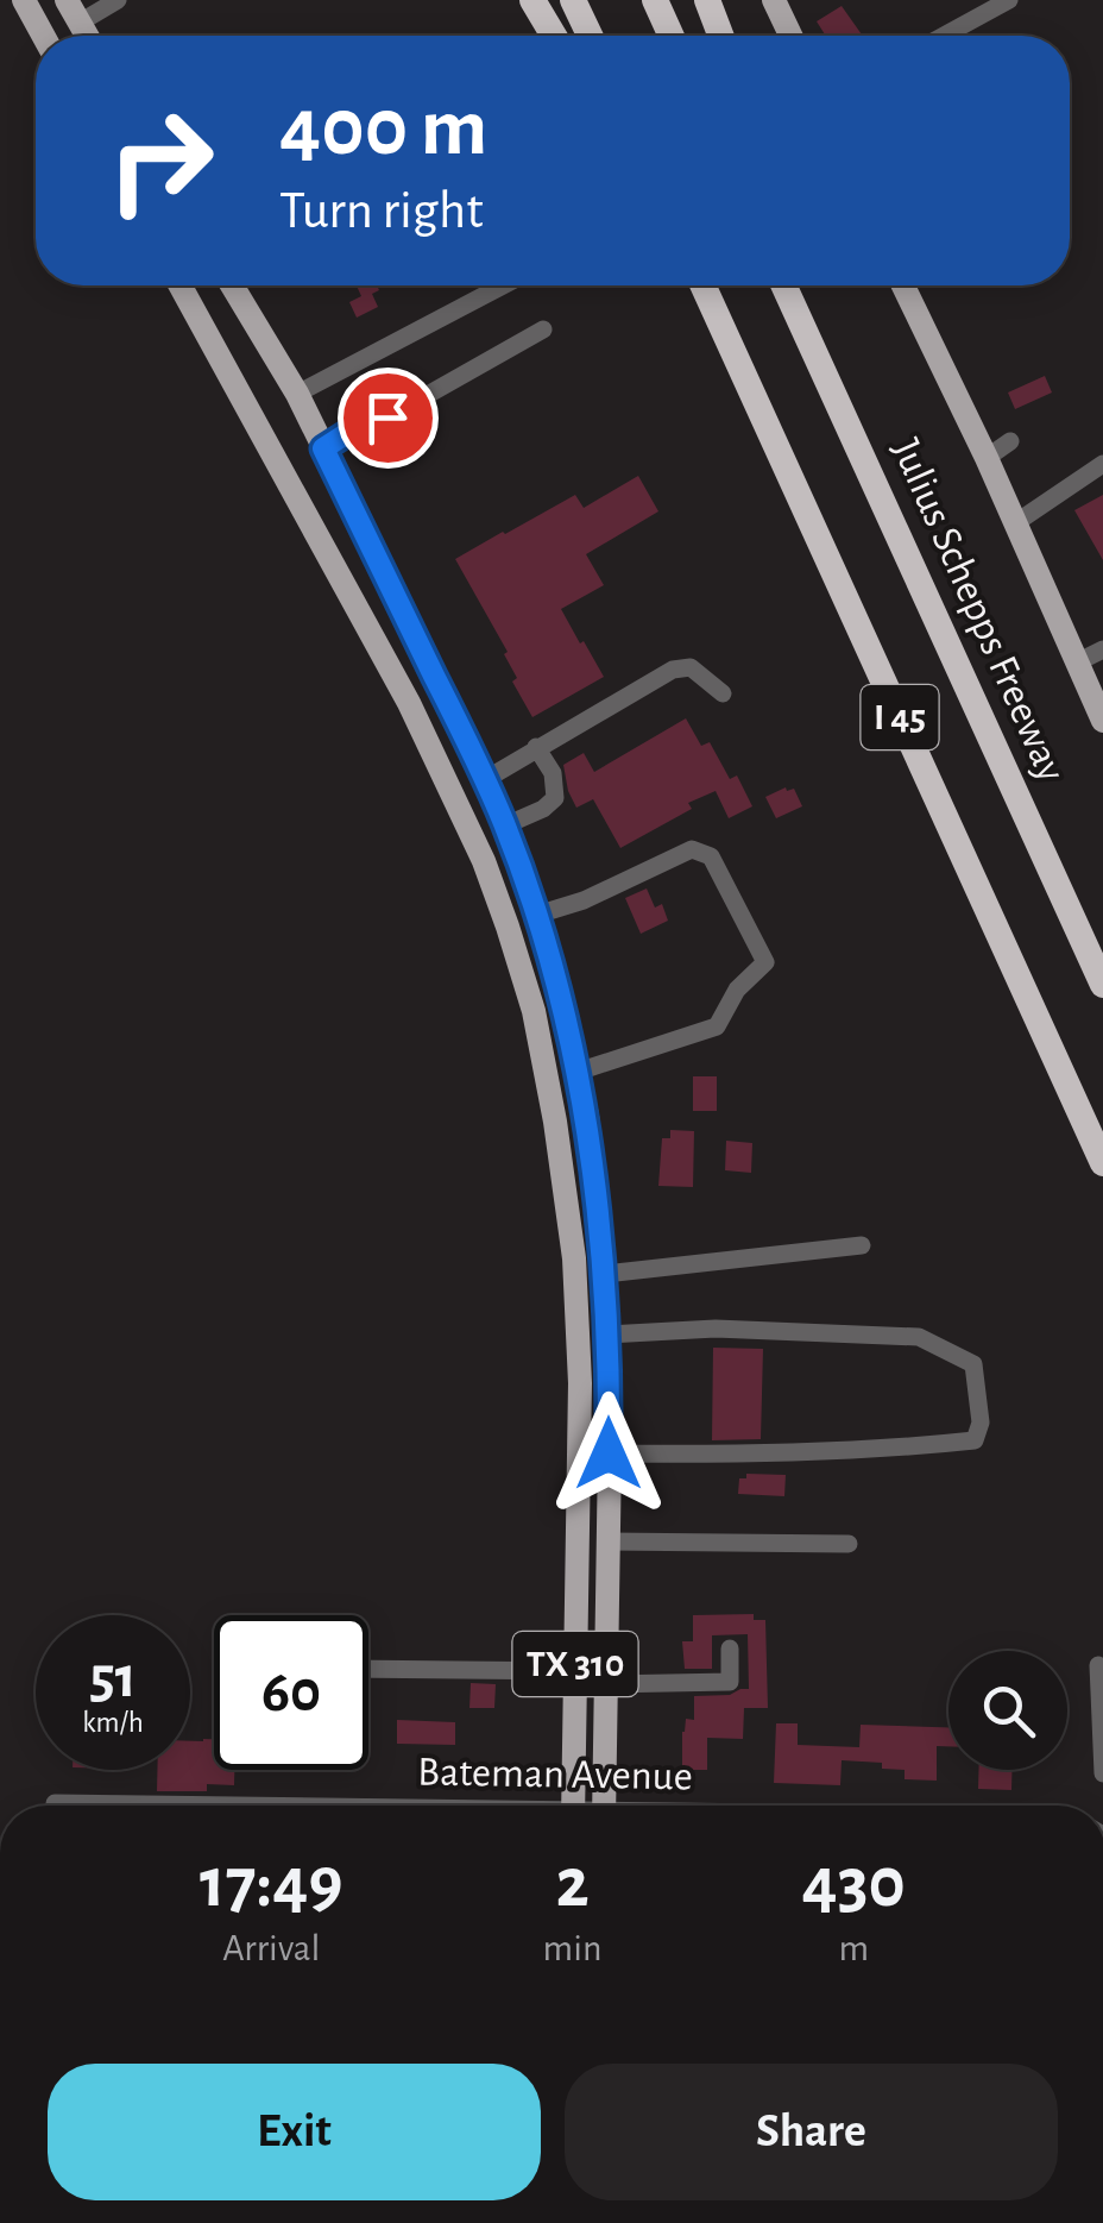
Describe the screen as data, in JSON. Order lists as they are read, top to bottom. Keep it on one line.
{"streets":{"highway":["Julius Schepps Freeway","I 45"],"main road":["TX 310"],"street":["Bateman Avenue"]},"page":{"turn":["400 m","Turn right"],"speed":"51 km/h","limit":"60","eta":["17:49","Arrival","2","min","430","m"],"buttons":["Exit","Share"]}}
